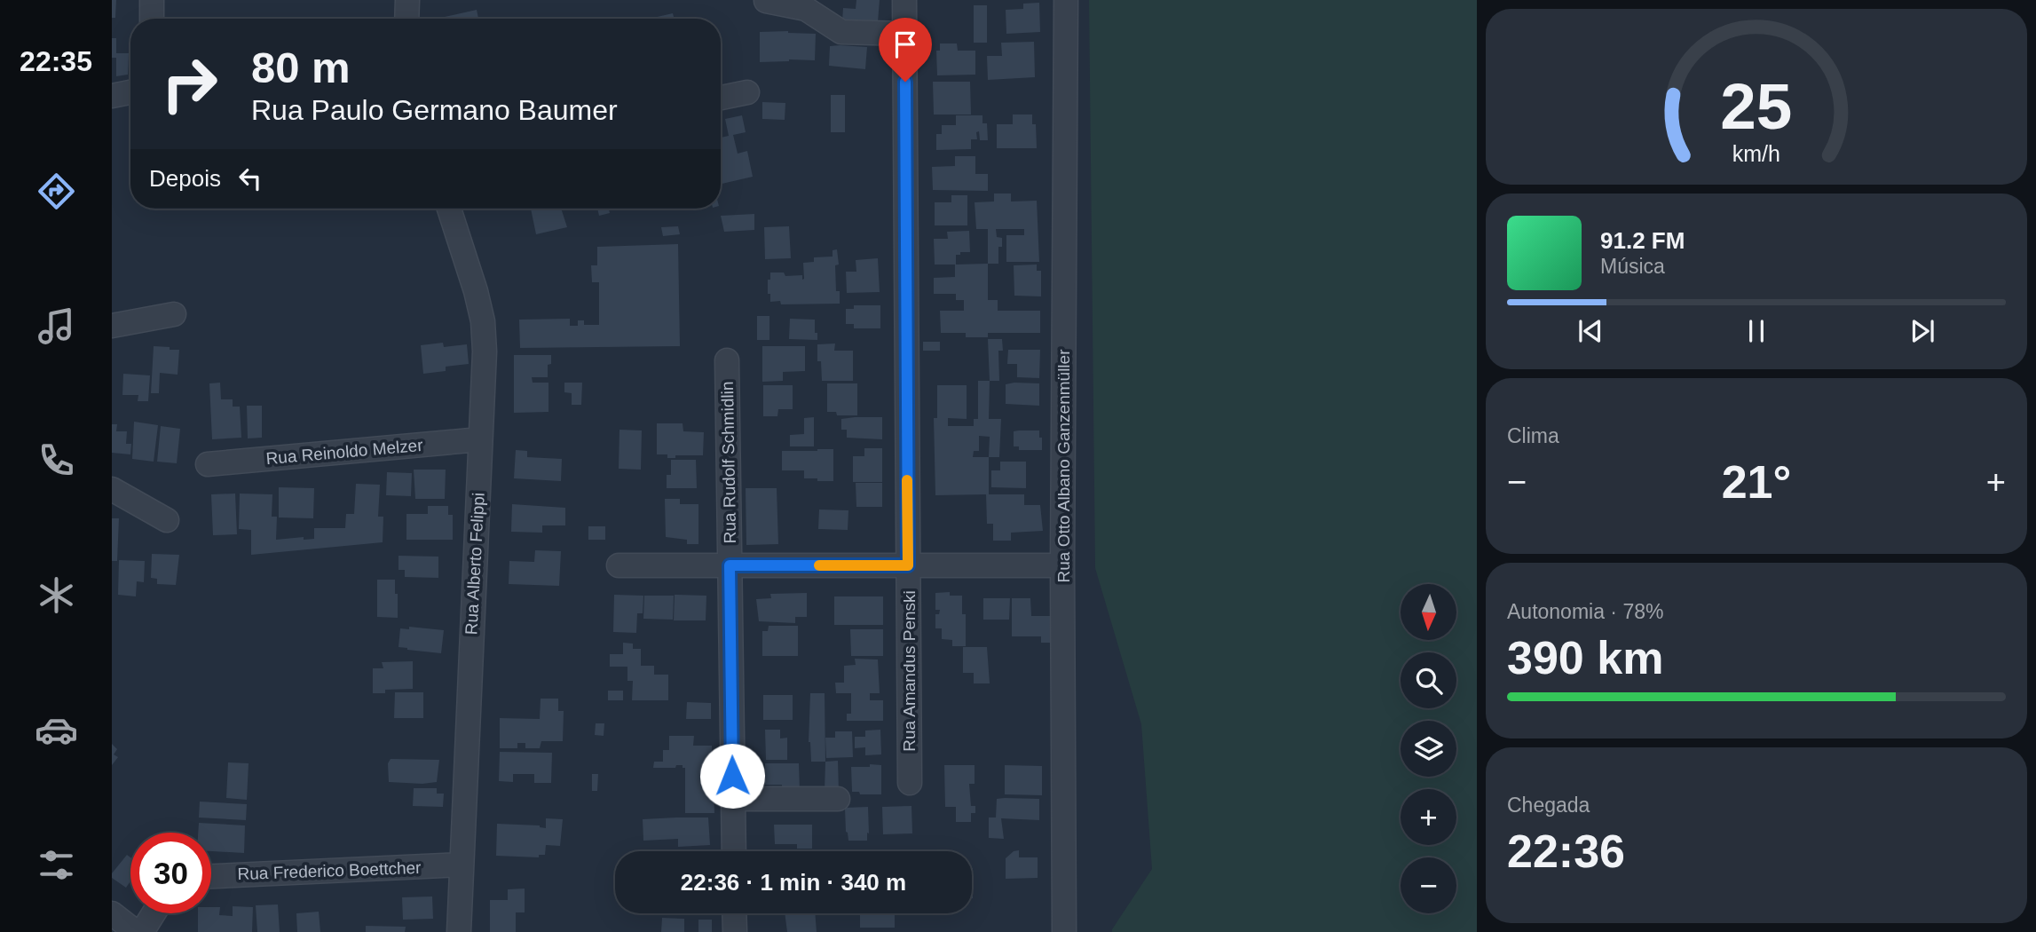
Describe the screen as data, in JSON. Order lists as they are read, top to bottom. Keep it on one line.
{"streets":{"street":["Rua Reinoldo Melzer","Rua Rudolf Schmidlin","Rua Otto Albano Ganzenmüller","Rua Alberto Felippi","Rua Amandus Penski","Rua Frederico Boettcher"]},"crossings":[["Rua Reinoldo Melzer","Rua Alberto Felippi"],["Rua Alberto Felippi","Rua Frederico Boettcher"]],"north":"bottom","page":{"tabs":"22:35","turn":["80 m","Rua Paulo Germano Baumer"],"then":"Depois","song":["91.2 FM","Música"],"tile":["Clima",["Autonomia · 78%","390 km"],["Chegada","22:36"]],"heat":["−","21°","+"],"map_buttons":["+","−"],"limit":"30","trip":"22:36 · 1 min · 340 m","gauge":["25","km/h"]}}
